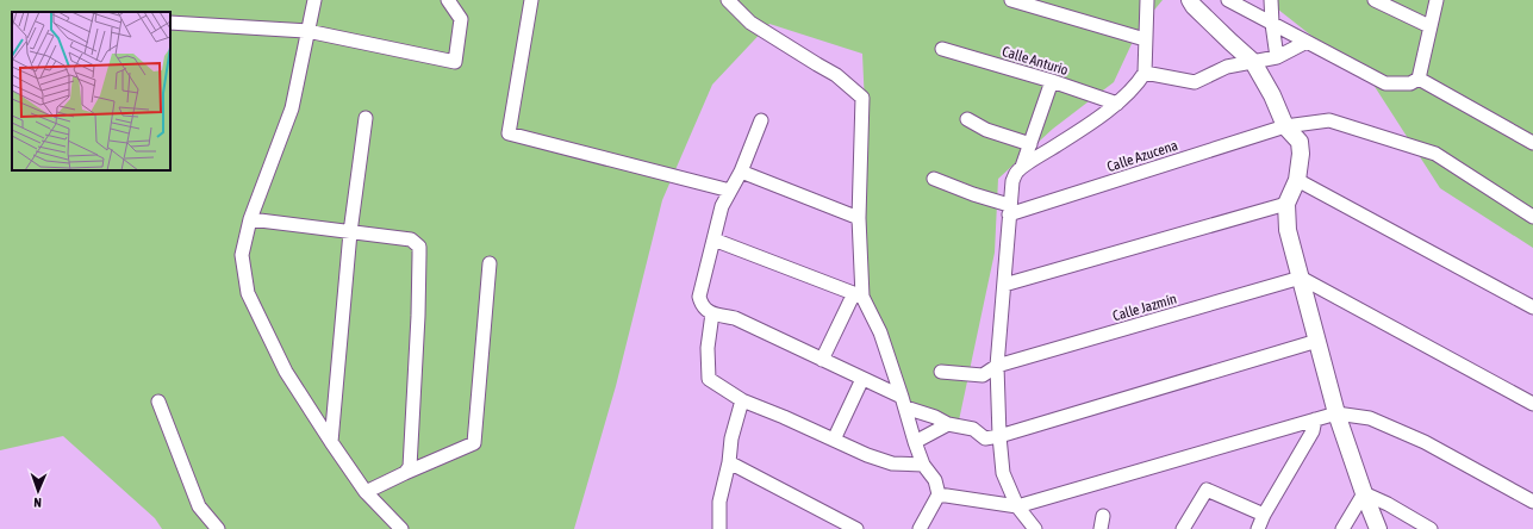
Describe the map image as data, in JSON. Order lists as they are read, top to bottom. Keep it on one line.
{"streets":{"street":["Calle Anturio","Calle Azucena","Calle Jazmín"]},"north":"bottom"}
